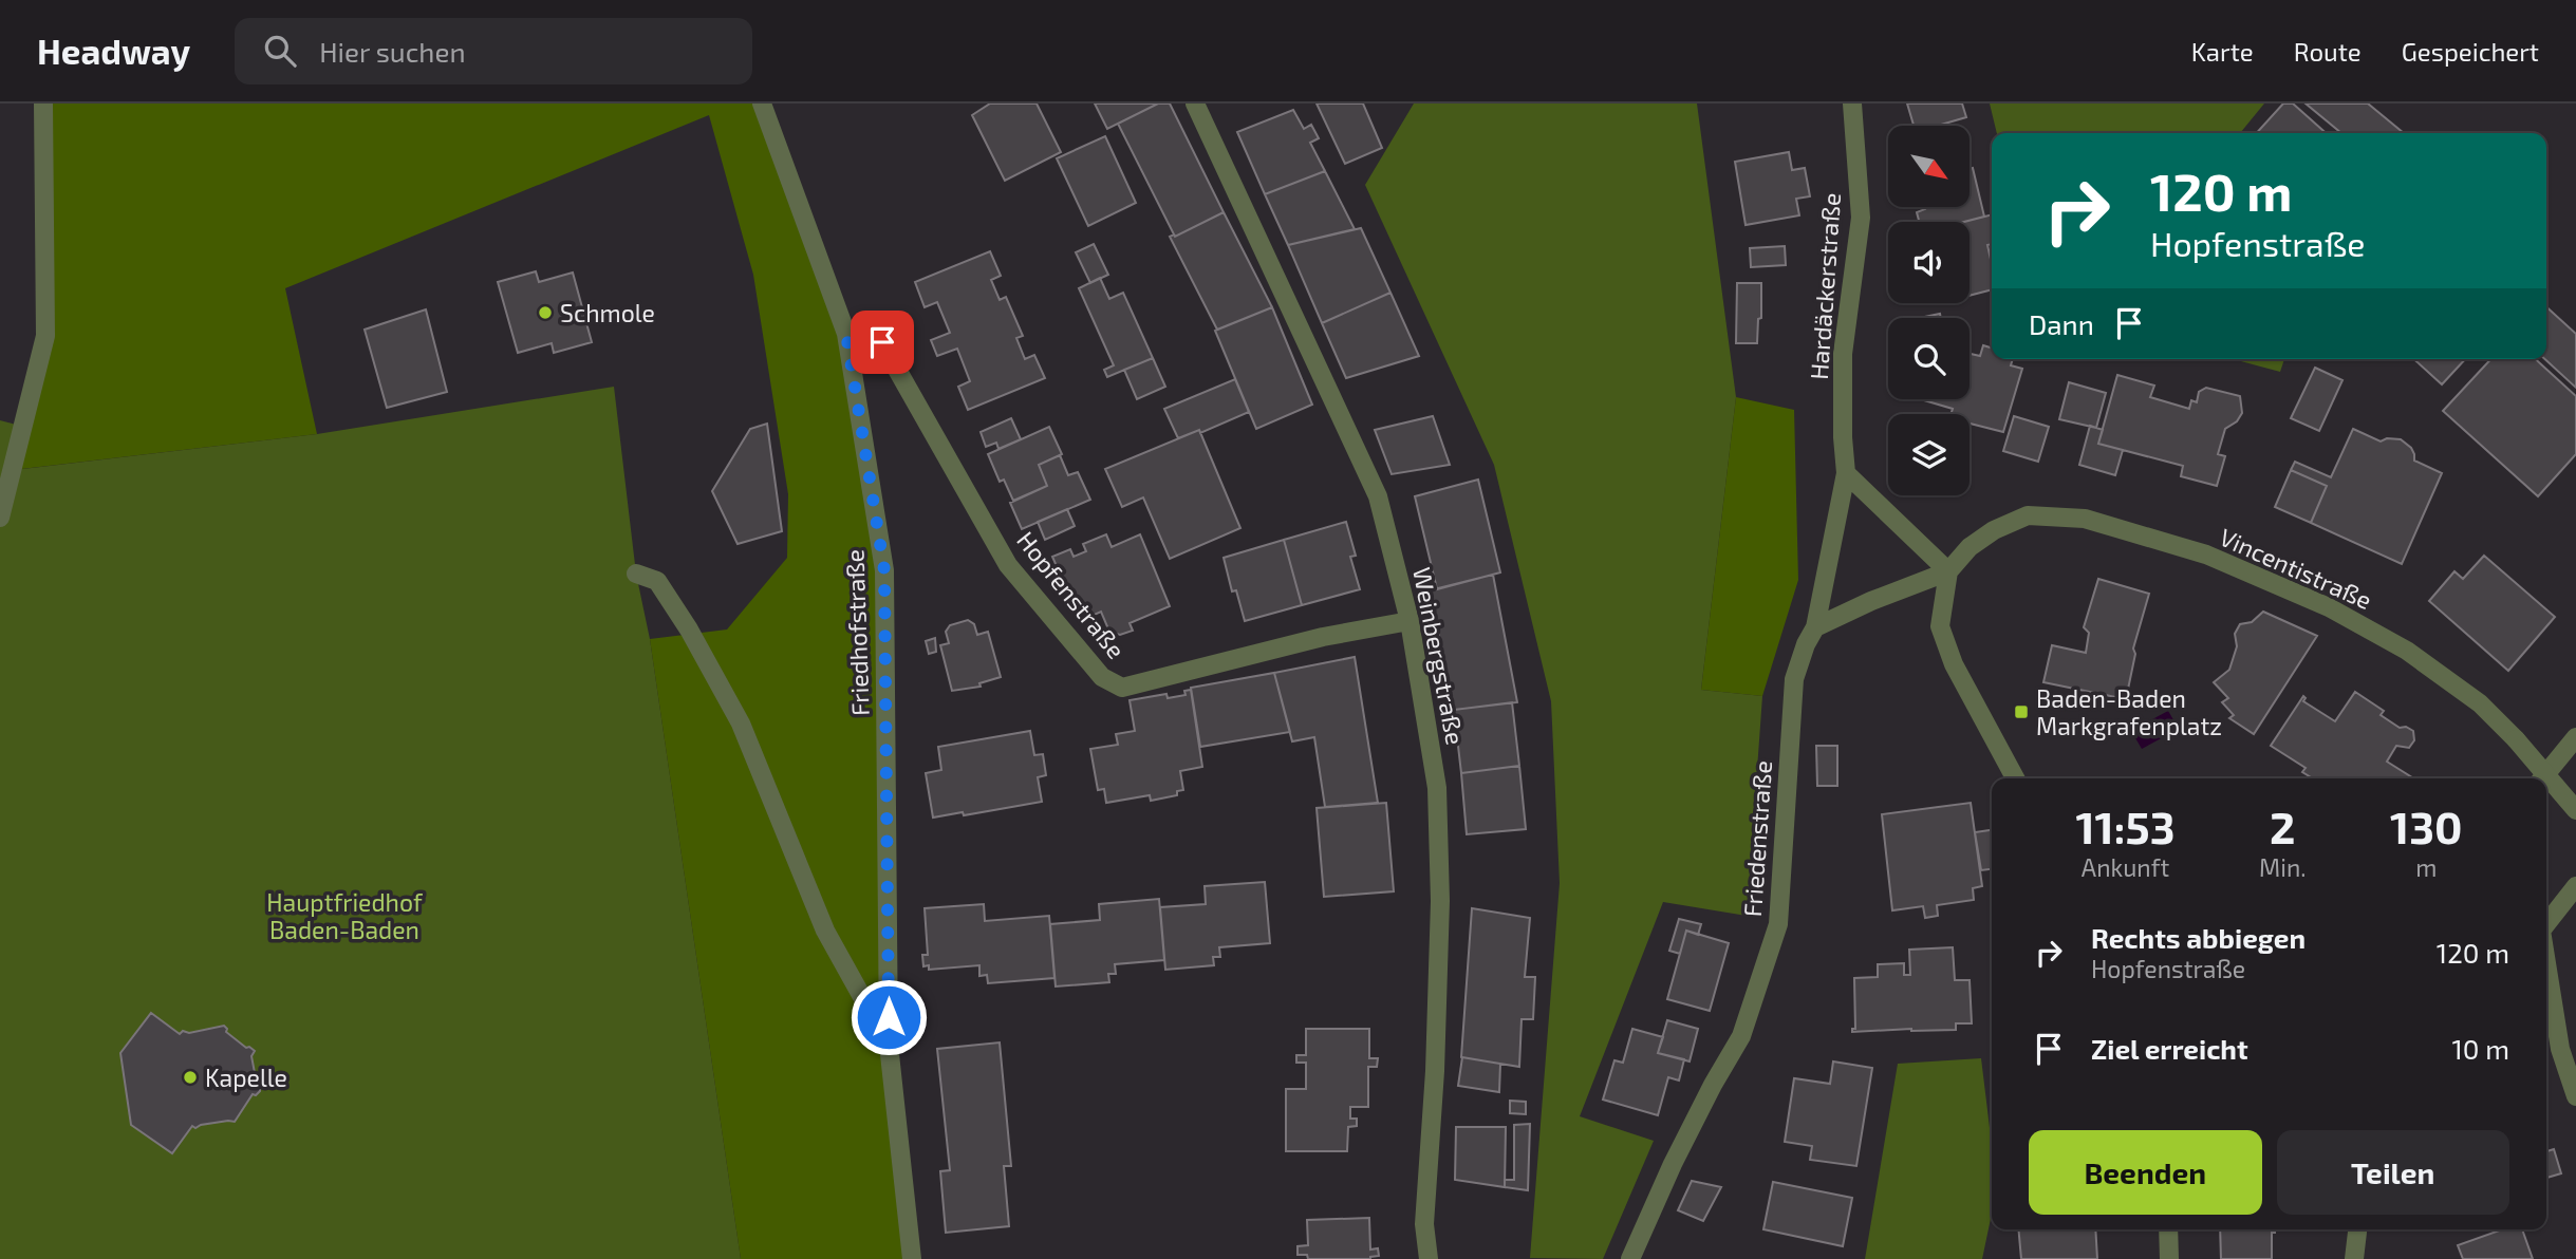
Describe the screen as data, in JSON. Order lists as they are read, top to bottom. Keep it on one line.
{"streets":{"street":["Hardäckerstraße","Vincentistraße","Hopfenstraße","Friedhofstraße","Weinbergstraße","Friedenstraße"]},"crossings":[["Hardäckerstraße","Friedenstraße"],["Hopfenstraße","Friedhofstraße"],["Hopfenstraße","Weinbergstraße"]],"parks":["Hauptfriedhof Baden-Baden"],"places":{"other":["Schmole","Kapelle"],"transit":["Baden-Baden Markgrafenplatz"]},"north":"bottom right","page":{"header":"Headway","search":"Hier suchen","nav":["Karte","Route","Gespeichert"],"turn":["120 m","Hopfenstraße"],"then":"Dann","eta":["11:53","Ankunft","2","Min.","130","m"],"list":[{"name":"Rechts abbiegen","note":"Hopfenstraße","value":"120 m"},{"name":"Ziel erreicht","value":"10 m"}],"buttons":["Beenden","Teilen"]}}
